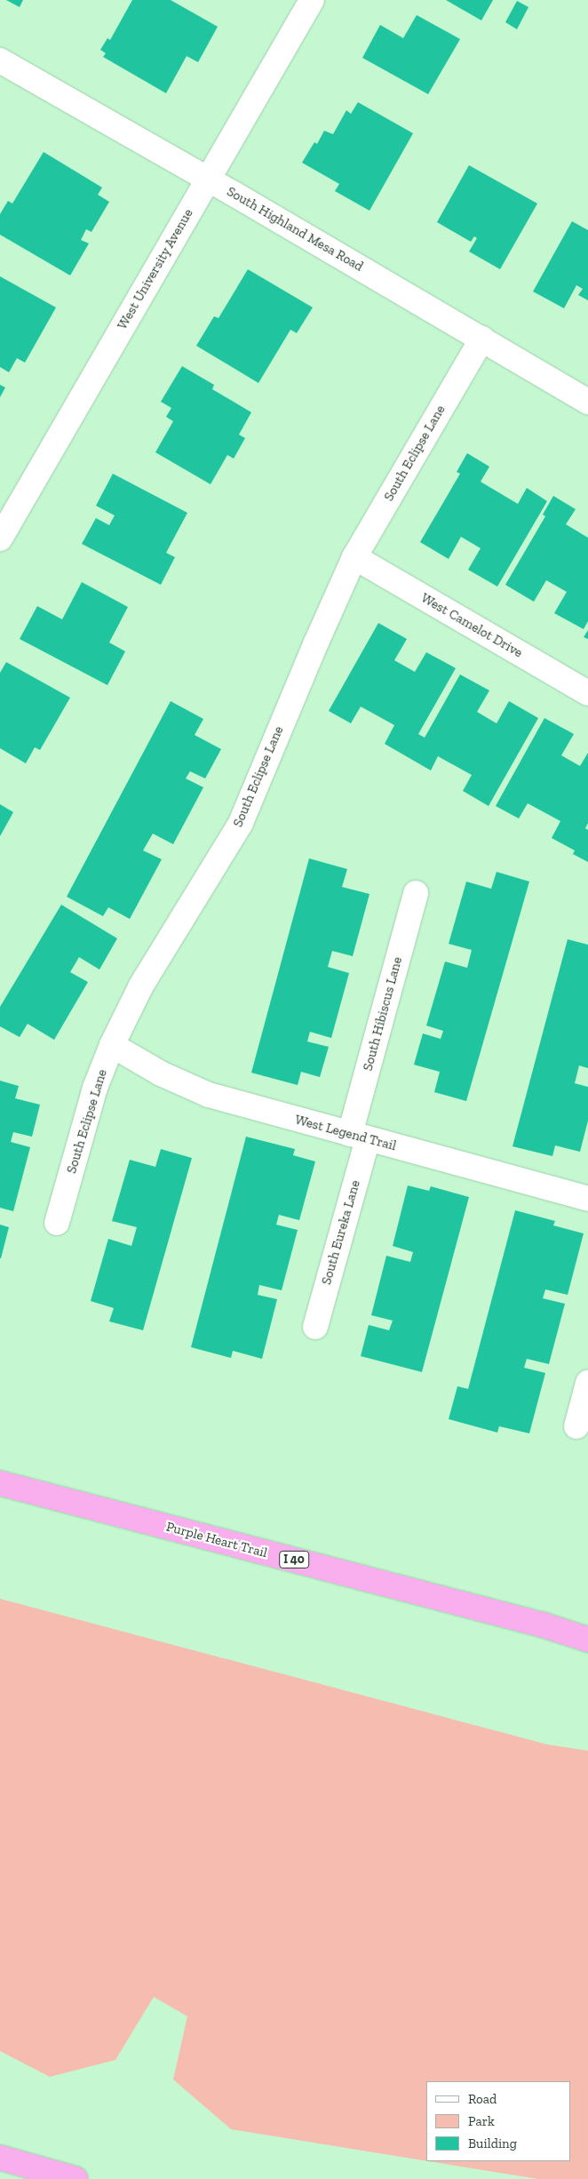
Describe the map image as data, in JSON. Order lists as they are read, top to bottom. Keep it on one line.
{"streets":{"highway":["Purple Heart Trail","I 40"],"street":["South Highland Mesa Road","West University Avenue","South Eclipse Lane","West Camelot Drive","South Hibiscus Lane","West Legend Trail","South Eureka Lane"]},"crossings":[["South Highland Mesa Road","West University Avenue"],["South Highland Mesa Road","South Eclipse Lane"],["South Eclipse Lane","West Camelot Drive"],["South Eclipse Lane","West Legend Trail"],["South Hibiscus Lane","West Legend Trail"],["South Hibiscus Lane","South Eureka Lane"],["West Legend Trail","South Eureka Lane"]],"legend":["Road","Park","Building"]}
